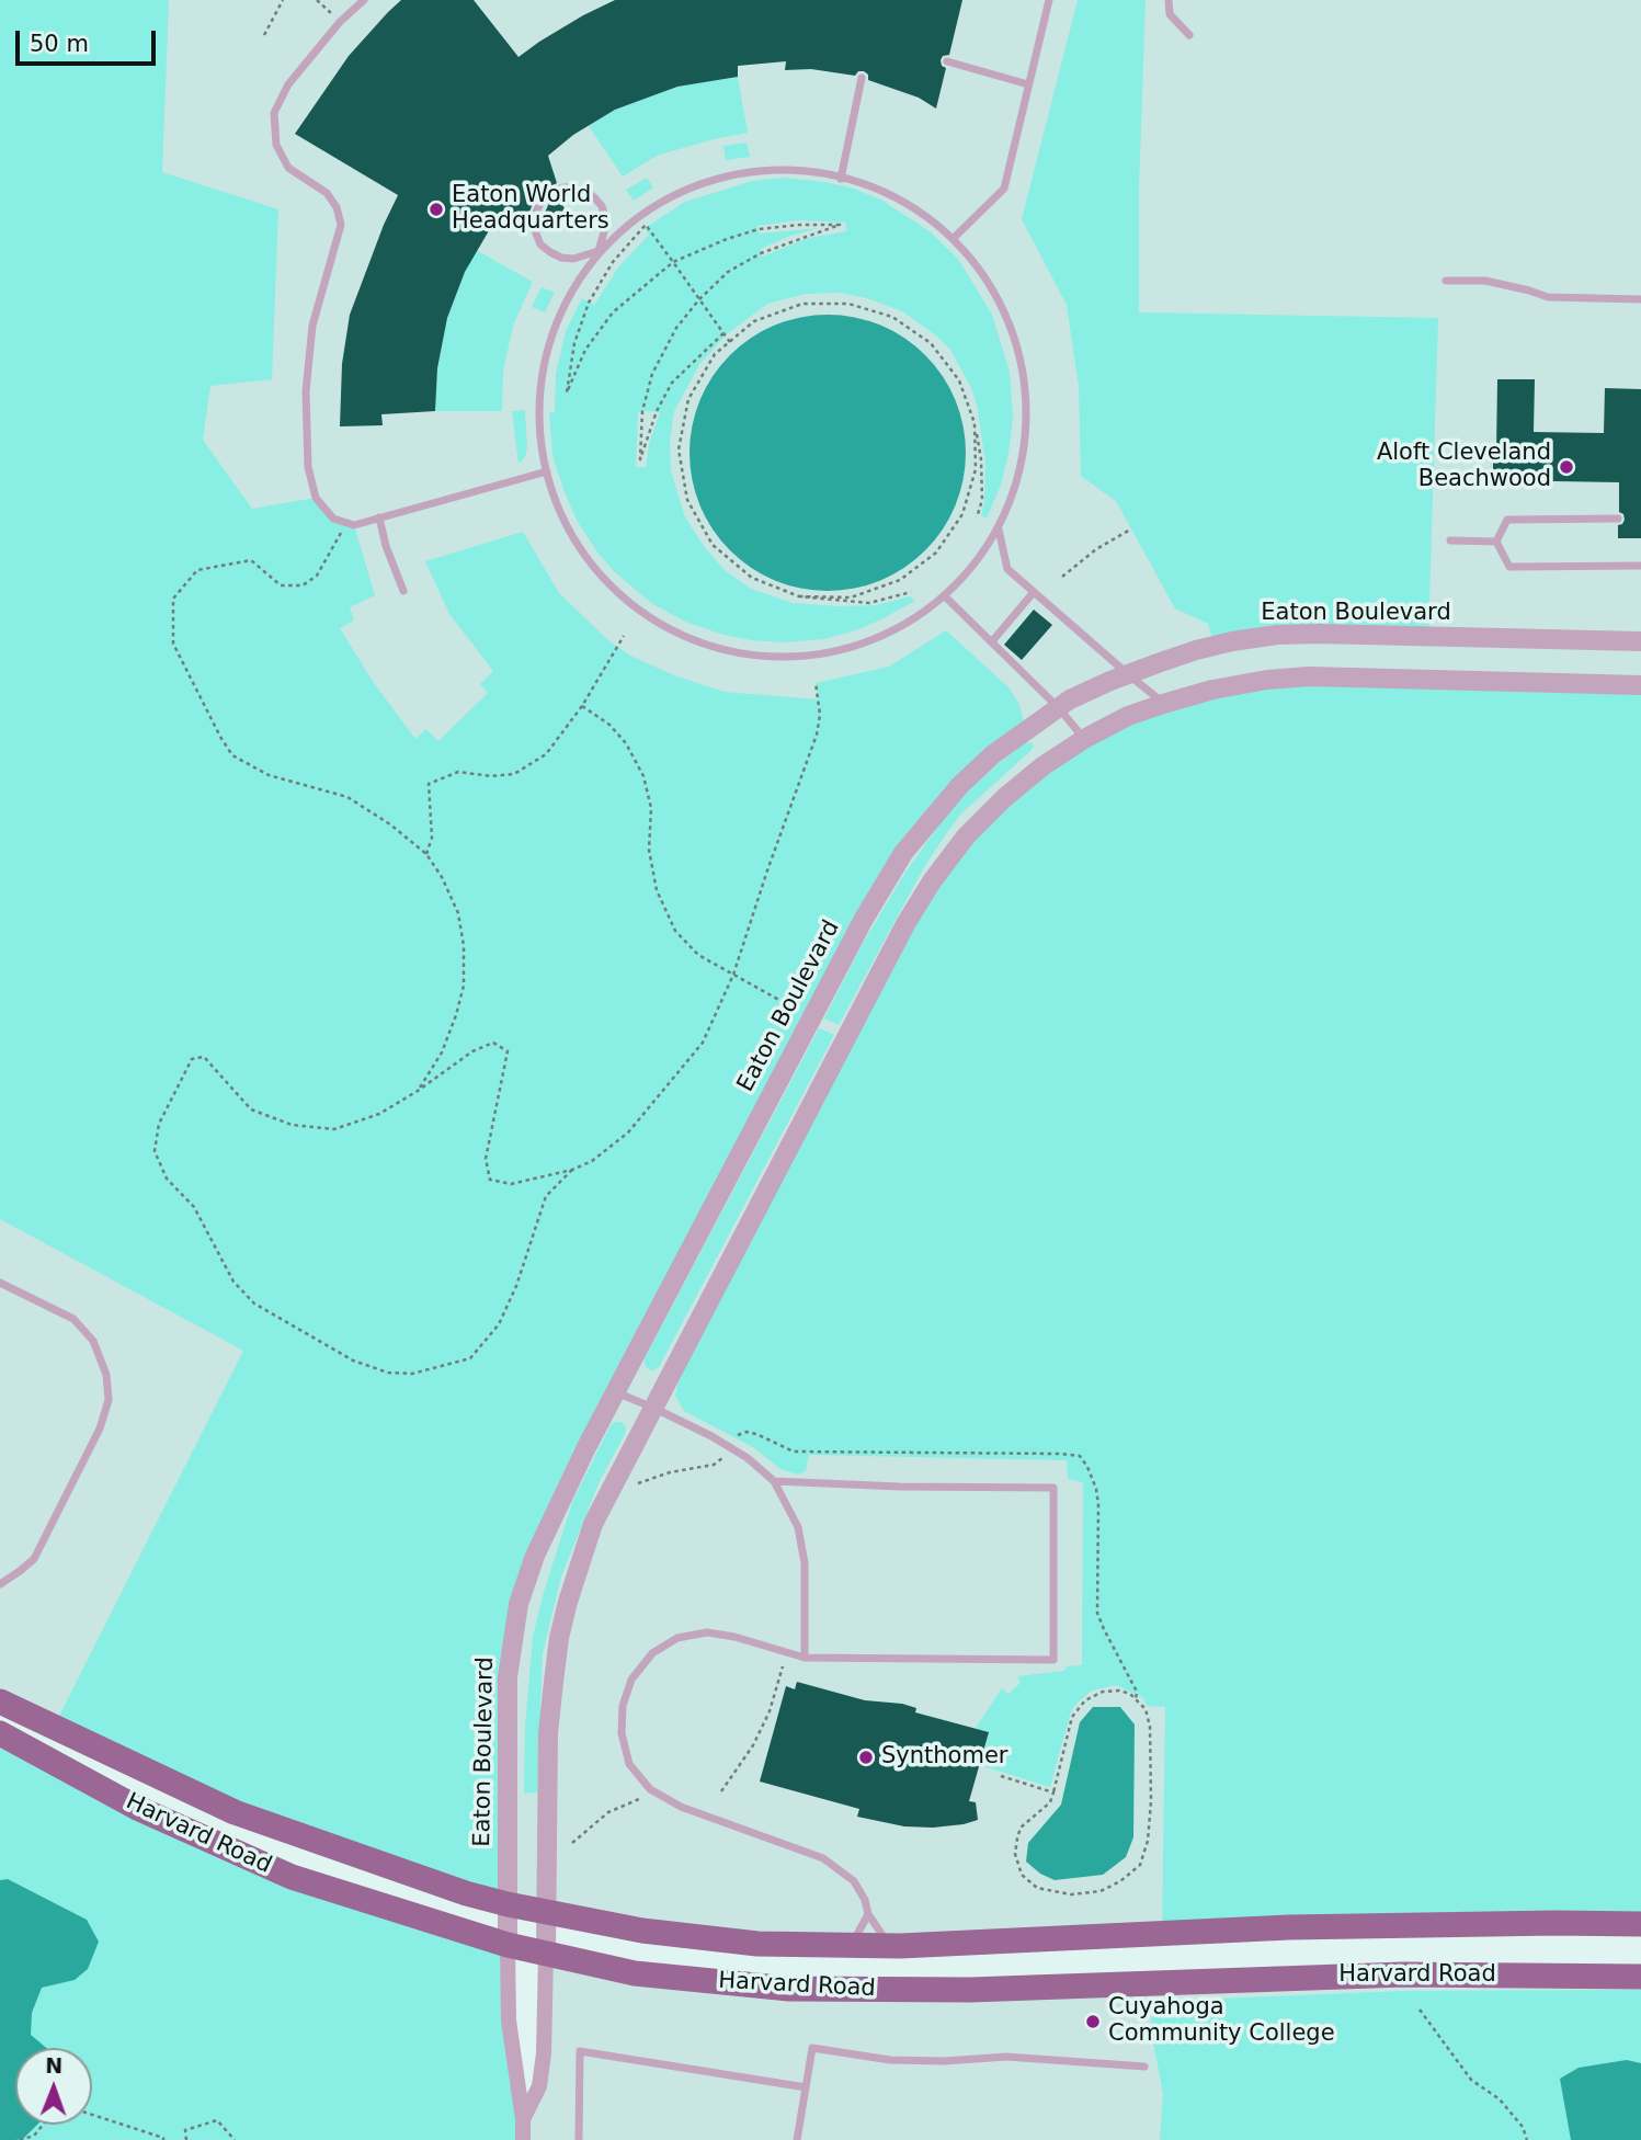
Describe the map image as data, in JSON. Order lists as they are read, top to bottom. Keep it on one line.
{"streets":{"main road":["Harvard Road"],"street":["Eaton Boulevard"]},"crossings":[["Eaton Boulevard","Harvard Road"]],"places":["Eaton World Headquarters","Aloft Cleveland Beachwood","Synthomer","Cuyahoga Community College"],"scale_bar":"50 m","north":"top"}
